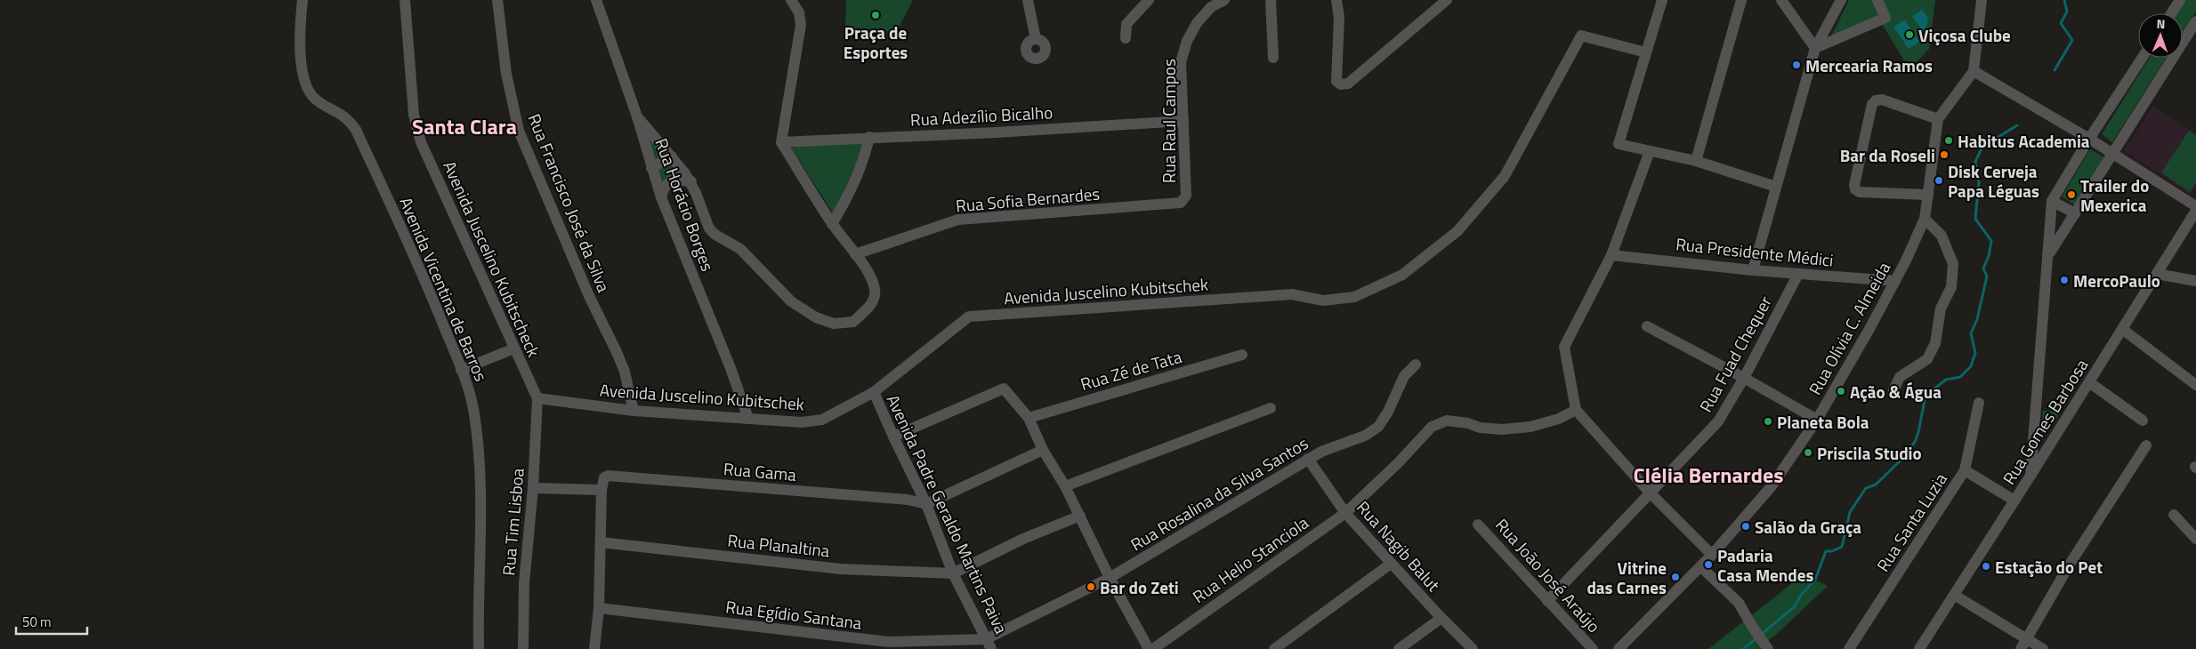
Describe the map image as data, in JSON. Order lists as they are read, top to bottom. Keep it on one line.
{"streets":{"street":["Rua Adezílio Bicalho","Rua Raul Campos","Rua Sofia Bernardes","Rua Francisco José da Silva","Rua Horácio Borges","Rua Presidente Médici","Avenida Juscelino Kubitscheck","Avenida Vicentina de Barros","Avenida Juscelino Kubitschek","Rua Olívia C. Almeida","Rua Fuad Chequer","Rua Zé de Tata","Rua Gomes Barbosa","Rua Gama","Rua Rosalina da Silva Santos","Avenida Padre Geraldo Martins Paiva","Rua Tim Lisboa","Rua Santa Luzia","Rua Planaltina","Rua Nagib Balut","Rua Helio Stanciola","Rua João José Araújo","Rua Egídio Santana"]},"crossings":[["Rua Adezílio Bicalho","Rua Raul Campos"],["Rua Raul Campos","Rua Sofia Bernardes"],["Rua Francisco José da Silva","Avenida Juscelino Kubitschek"],["Rua Horácio Borges","Avenida Juscelino Kubitschek"],["Rua Presidente Médici","Rua Olívia C. Almeida"],["Rua Presidente Médici","Rua Fuad Chequer"],["Avenida Juscelino Kubitscheck","Avenida Juscelino Kubitschek"],["Avenida Juscelino Kubitscheck","Rua Tim Lisboa"],["Avenida Juscelino Kubitschek","Avenida Padre Geraldo Martins Paiva"],["Avenida Juscelino Kubitschek","Rua Tim Lisboa"],["Rua Fuad Chequer","Rua João José Araújo"],["Rua Gama","Avenida Padre Geraldo Martins Paiva"],["Rua Rosalina da Silva Santos","Avenida Padre Geraldo Martins Paiva"],["Rua Rosalina da Silva Santos","Rua Nagib Balut"],["Rua Rosalina da Silva Santos","Rua Egídio Santana"],["Avenida Padre Geraldo Martins Paiva","Rua Planaltina"],["Avenida Padre Geraldo Martins Paiva","Rua Egídio Santana"],["Rua Nagib Balut","Rua Helio Stanciola"]],"districts":["Santa Clara","Clélia Bernardes"],"places":["Praça de Esportes","Viçosa Clube","Mercearia Ramos","Habitus Academia","Bar da Roseli","Disk Cerveja Papa Léguas","Trailer do Mexerica","MercoPaulo","Ação & Água","Planeta Bola","Priscila Studio","Salão da Graça","Padaria Casa Mendes","Estação do Pet","Vitrine das Carnes","Bar do Zeti"],"scale_bar":"50 m","north":"top"}
